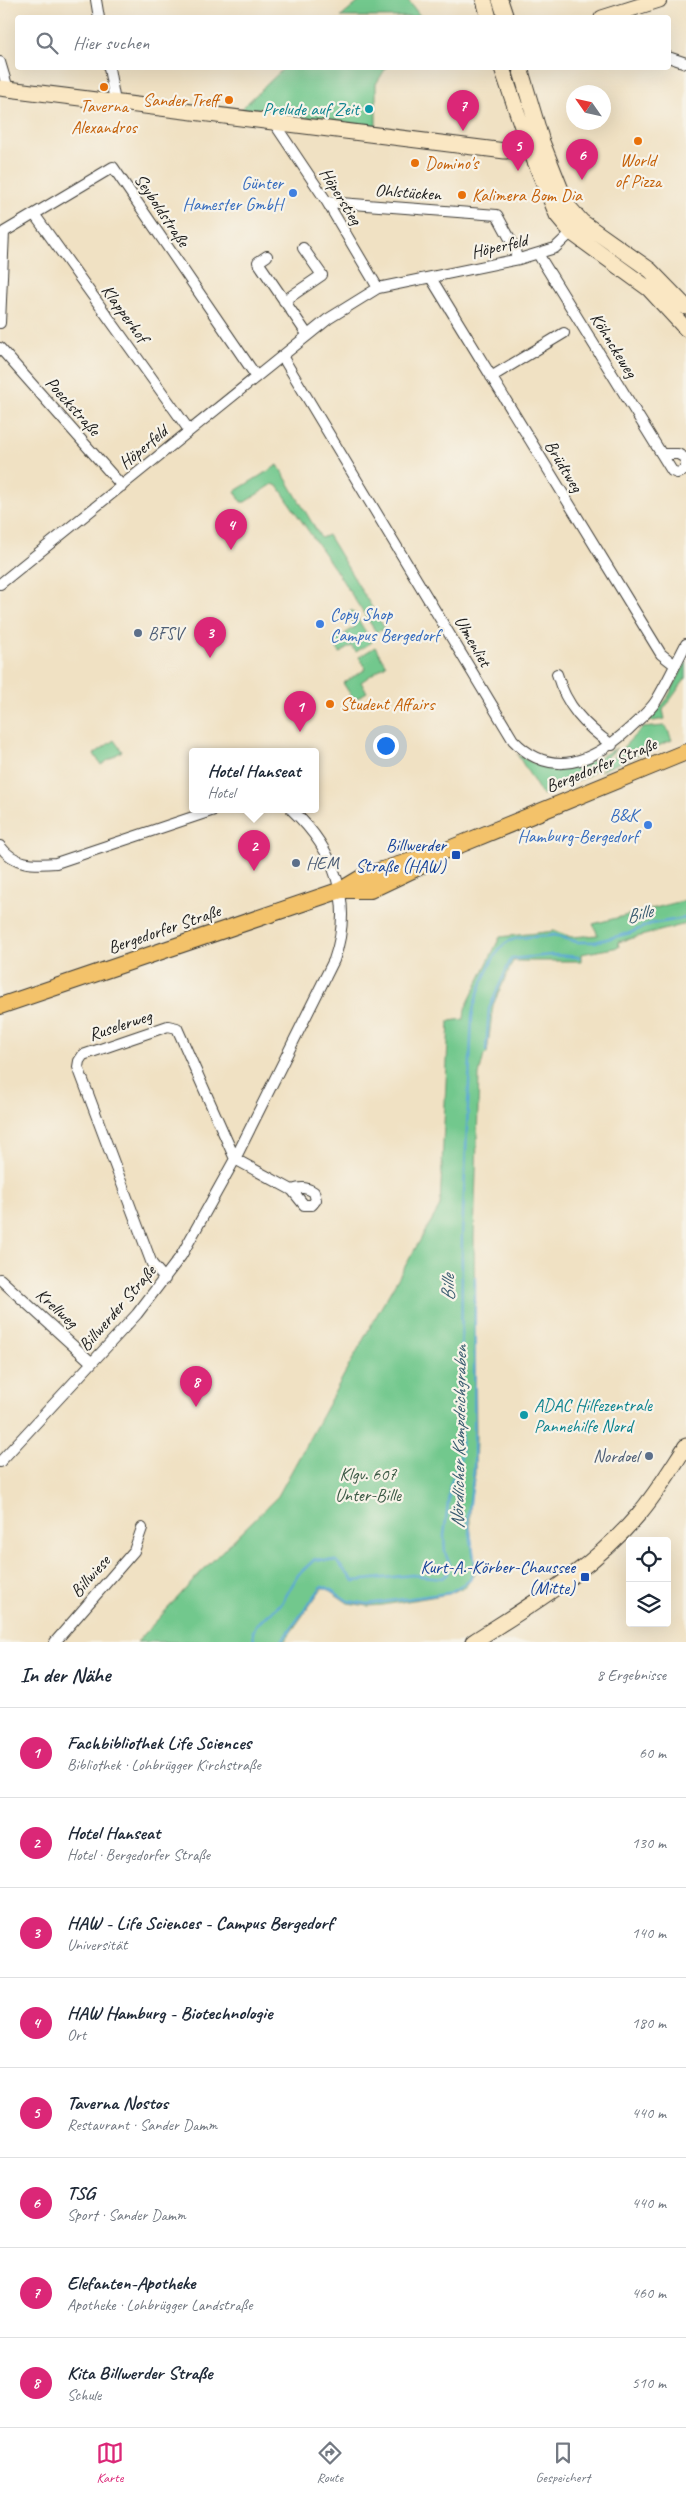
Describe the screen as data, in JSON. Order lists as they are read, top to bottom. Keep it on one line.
{"streets":{"main road":["Bergedorfer Straße"],"street":["Ohlstücken","Höperstieg","Seyboldstraße","Höperfeld","Klapperhof","Köhnckeweg","Poeckstraße","Brüdtweg","Ulmenliet","Ruselerweg","Krellweg","Billwerder Straße","Billwiese"]},"crossings":[["Ohlstücken","Höperstieg"],["Ohlstücken","Höperfeld"],["Höperstieg","Höperfeld"],["Seyboldstraße","Höperfeld"],["Seyboldstraße","Klapperhof"],["Höperfeld","Klapperhof"],["Höperfeld","Köhnckeweg"],["Höperfeld","Poeckstraße"],["Höperfeld","Brüdtweg"],["Höperfeld","Ulmenliet"],["Brüdtweg","Ulmenliet"],["Bergedorfer Straße","Billwerder Straße"],["Ruselerweg","Billwerder Straße"],["Krellweg","Billwerder Straße"]],"water":["Bille","Nördlicher Kampdeichgraben"],"parks":["Klgv. 607 Unter-Bille"],"places":{"other":["Taverna Alexandros","Sander Treff","Prelude auf Zeit","World of Pizza","Domino's","Günter Hamester GmbH","Kalimera Bom Dia","Copy Shop Campus Bergedorf","BFSV","Student Affairs","B&K Hamburg-Bergedorf","HEM","ADAC Hilfezentrale Pannehilfe Nord","Nordoel"],"transit":["Billwerder Straße (HAW)","Kurt-A.-Körber-Chaussee (Mitte)"]},"north":"top left","page":{"search":"Hier suchen","pins":["7","5","6","4","3","1","2","8"],"popup":["Hotel Hanseat","Hotel"],"heading":["In der Nähe","8 Ergebnisse"],"list":[{"mark":"1","name":"Fachbibliothek Life Sciences","note":"Bibliothek · Lohbrügger Kirchstraße","value":"60 m"},{"mark":"2","name":"Hotel Hanseat","note":"Hotel · Bergedorfer Straße","value":"130 m"},{"mark":"3","name":"HAW - Life Sciences - Campus Bergedorf","note":"Universität","value":"140 m"},{"mark":"4","name":"HAW Hamburg - Biotechnologie","note":"Ort","value":"180 m"},{"mark":"5","name":"Taverna Nostos","note":"Restaurant · Sander Damm","value":"440 m"},{"mark":"6","name":"TSG","note":"Sport · Sander Damm","value":"440 m"},{"mark":"7","name":"Elefanten-Apotheke","note":"Apotheke · Lohbrügger Landstraße","value":"460 m"},{"mark":"8","name":"Kita Billwerder Straße","note":"Schule","value":"510 m"}],"nav":["Karte","Route","Gespeichert"]}}
